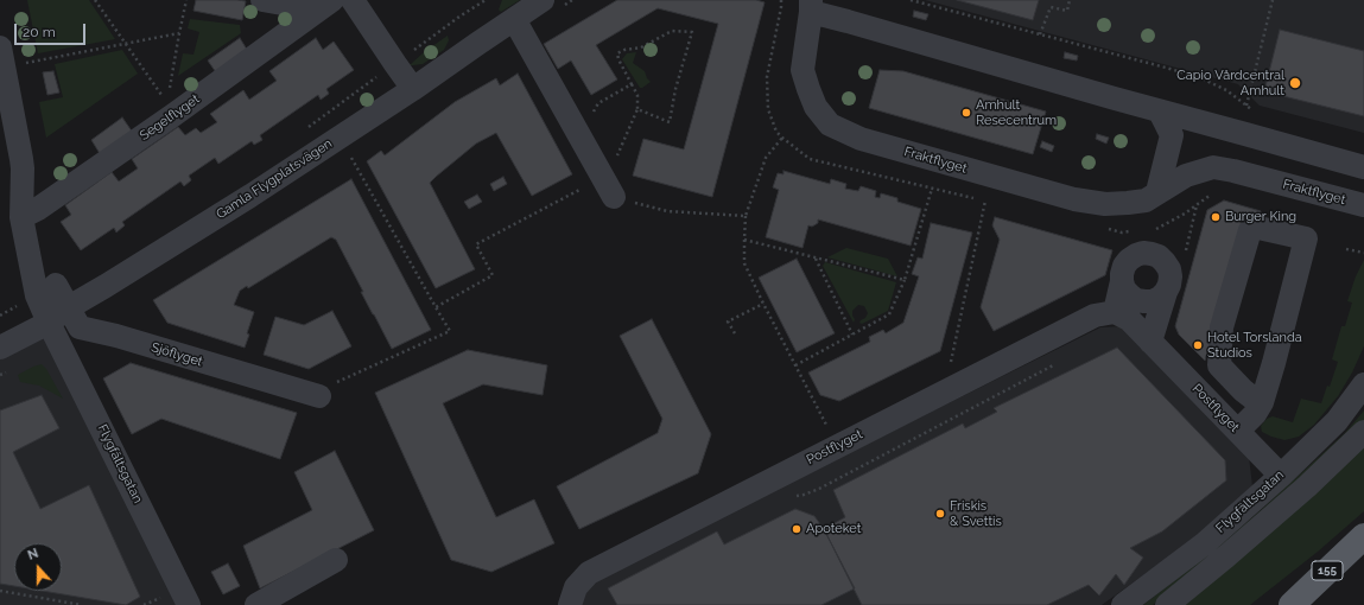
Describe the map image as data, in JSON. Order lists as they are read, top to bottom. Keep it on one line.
{"streets":{"main road":["155"],"street":["Segelflyget","Fraktflyget","Gamla Flygplatsvägen","Sjöflyget","Postflyget","Flygfältsgatan"]},"crossings":[["Gamla Flygplatsvägen","Sjöflyget"],["Gamla Flygplatsvägen","Flygfältsgatan"],["Postflyget","Flygfältsgatan"]],"places":["Capio Vårdcentral Amhult","Amhult Resecentrum","Burger King","Hotel Torslanda Studios","Friskis & Svettis","Apoteket"],"scale_bar":"20 m","north":"top"}
